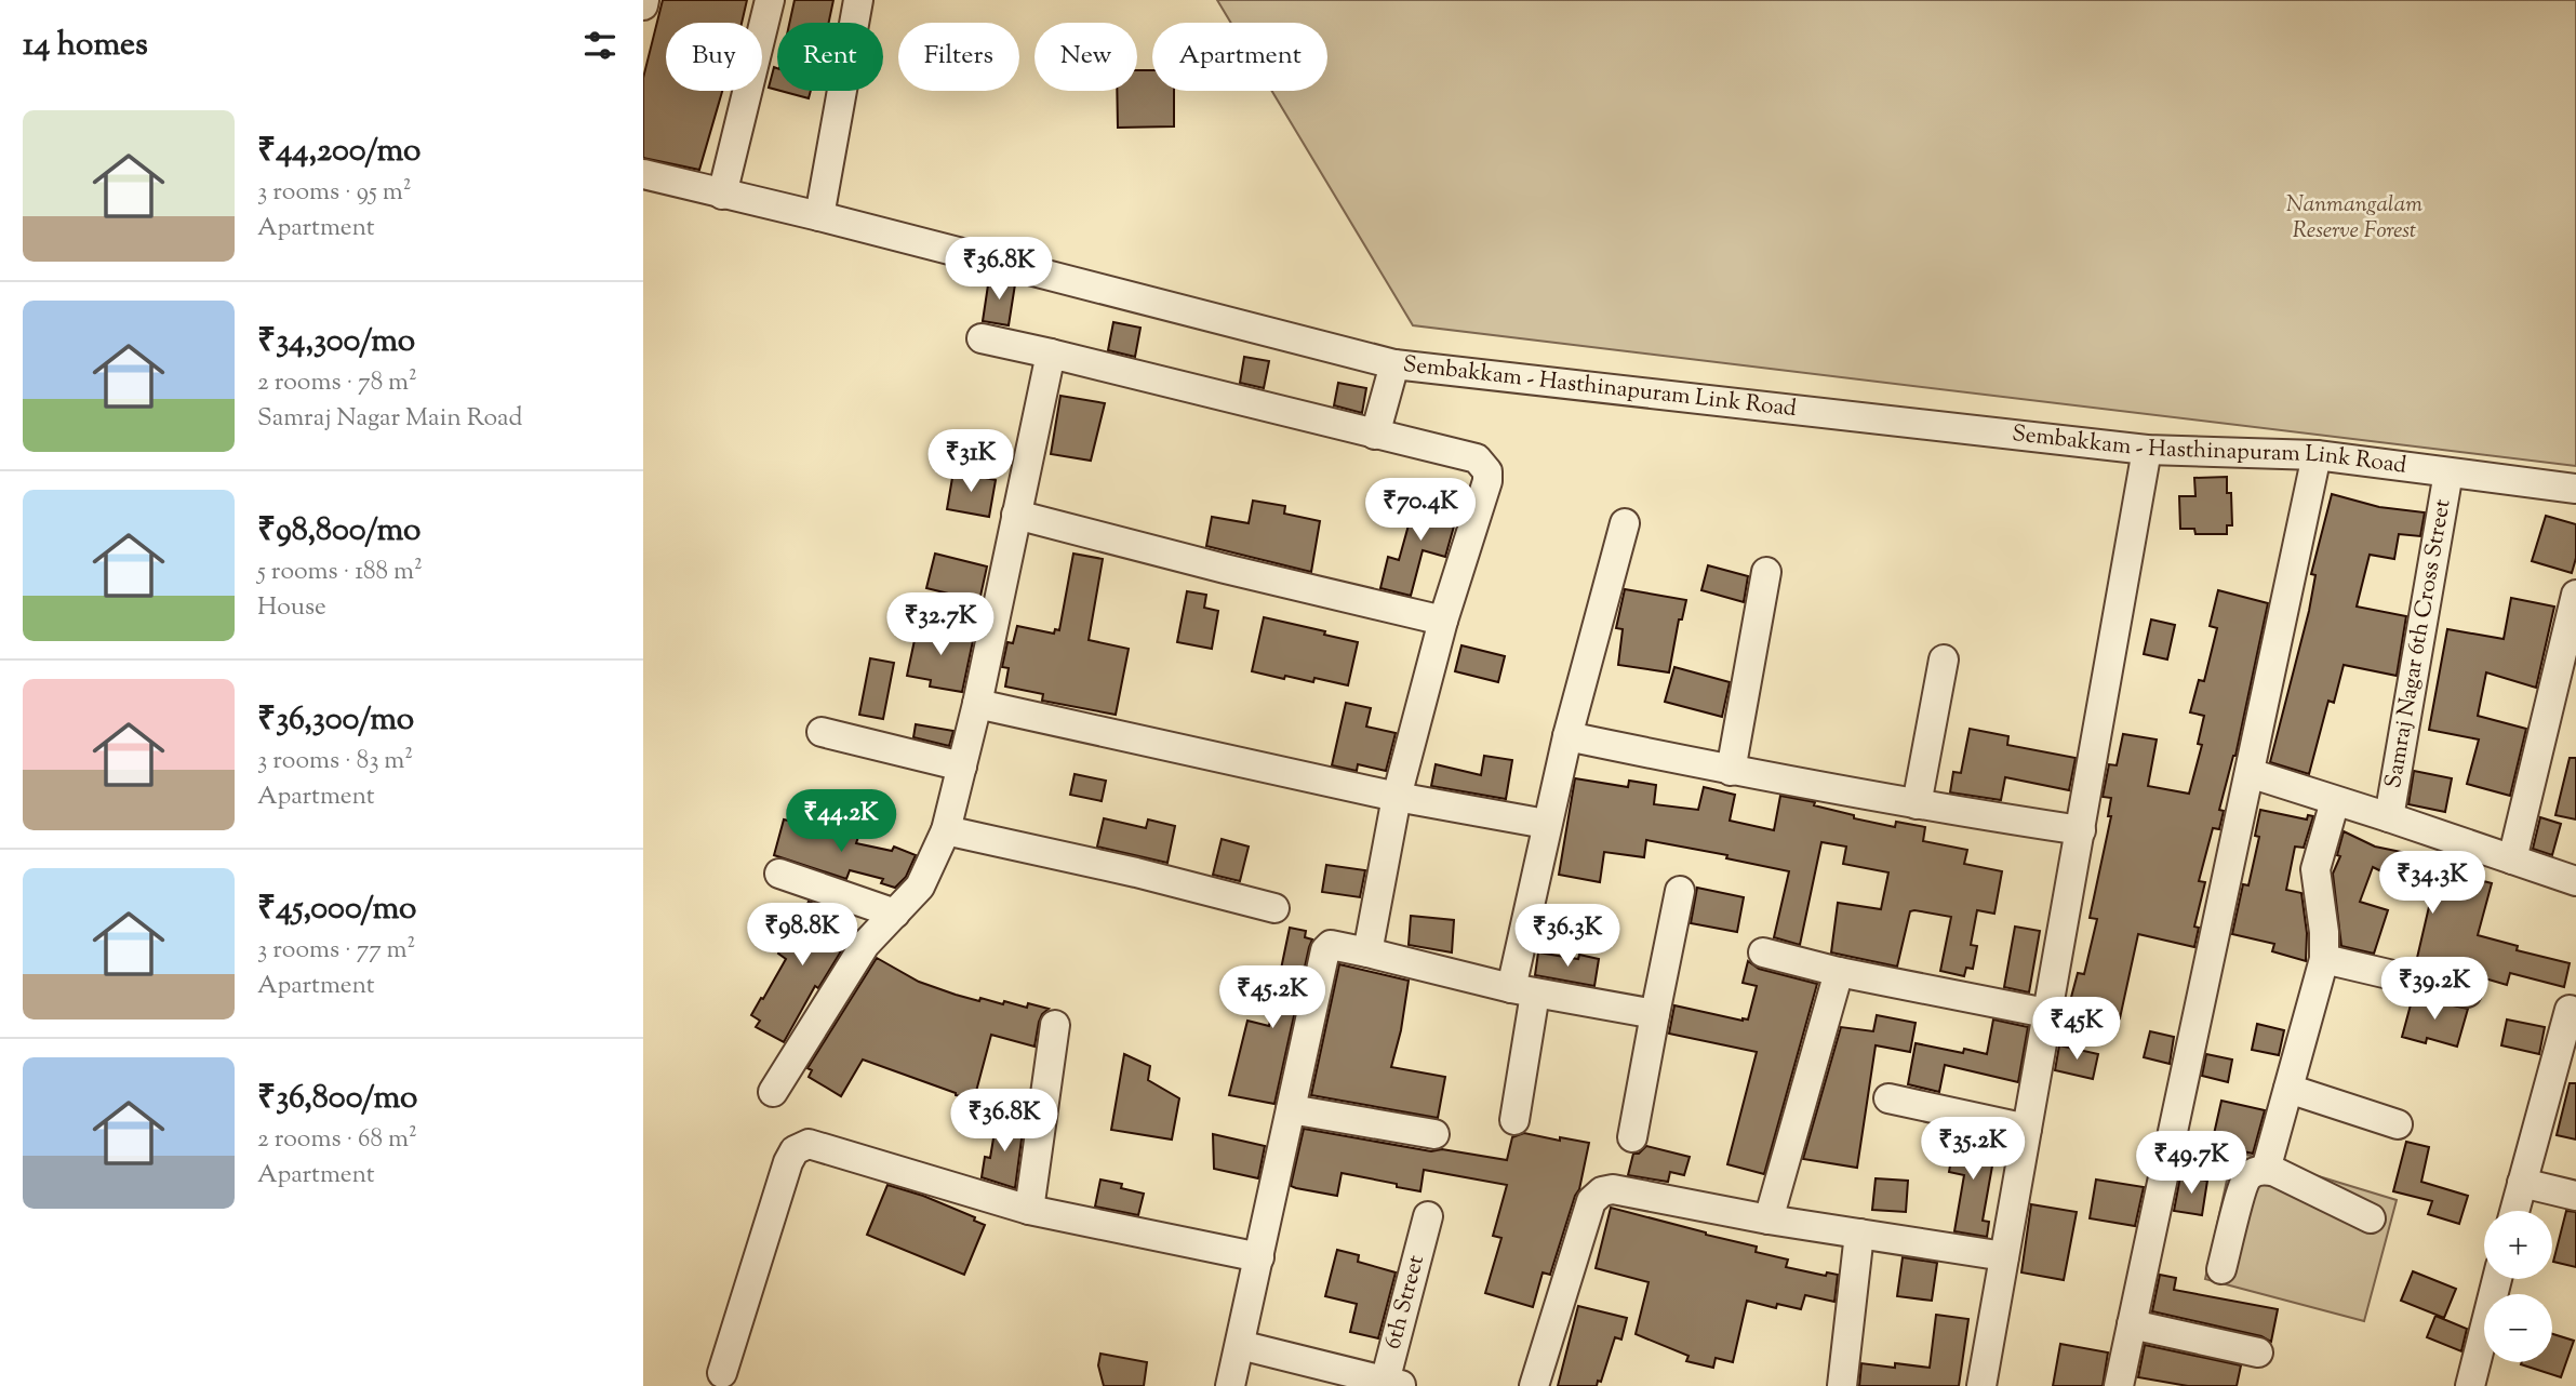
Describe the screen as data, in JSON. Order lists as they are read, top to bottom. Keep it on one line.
{"streets":{"street":["Sembakkam - Hasthinapuram Link Road","Samraj Nagar 6th Cross Street","6th Street"]},"crossings":[["Sembakkam - Hasthinapuram Link Road","Samraj Nagar 6th Cross Street"]],"parks":["Nanmangalam Reserve Forest"],"page":{"heading":"14 homes","chip":["Buy","Rent","Filters","New","Apartment"],"list":[{"name":"₹44,200/mo","note":"3 rooms · 95 m² · Apartment"},{"name":"₹34,300/mo","note":"2 rooms · 78 m² · Samraj Nagar Main Road"},{"name":"₹98,800/mo","note":"5 rooms · 188 m² · House"},{"name":"₹36,300/mo","note":"3 rooms · 83 m² · Apartment"},{"name":"₹45,000/mo","note":"3 rooms · 77 m² · Apartment"},{"name":"₹36,800/mo","note":"2 rooms · 68 m² · Apartment"}],"price":["₹36.8K","₹31K","₹70.4K","₹32.7K","₹44.2K","₹34.3K","₹98.8K","₹36.3K","₹39.2K","₹45.2K","₹45K","₹36.8K","₹35.2K","₹49.7K"],"map_buttons":["+","−"]}}
